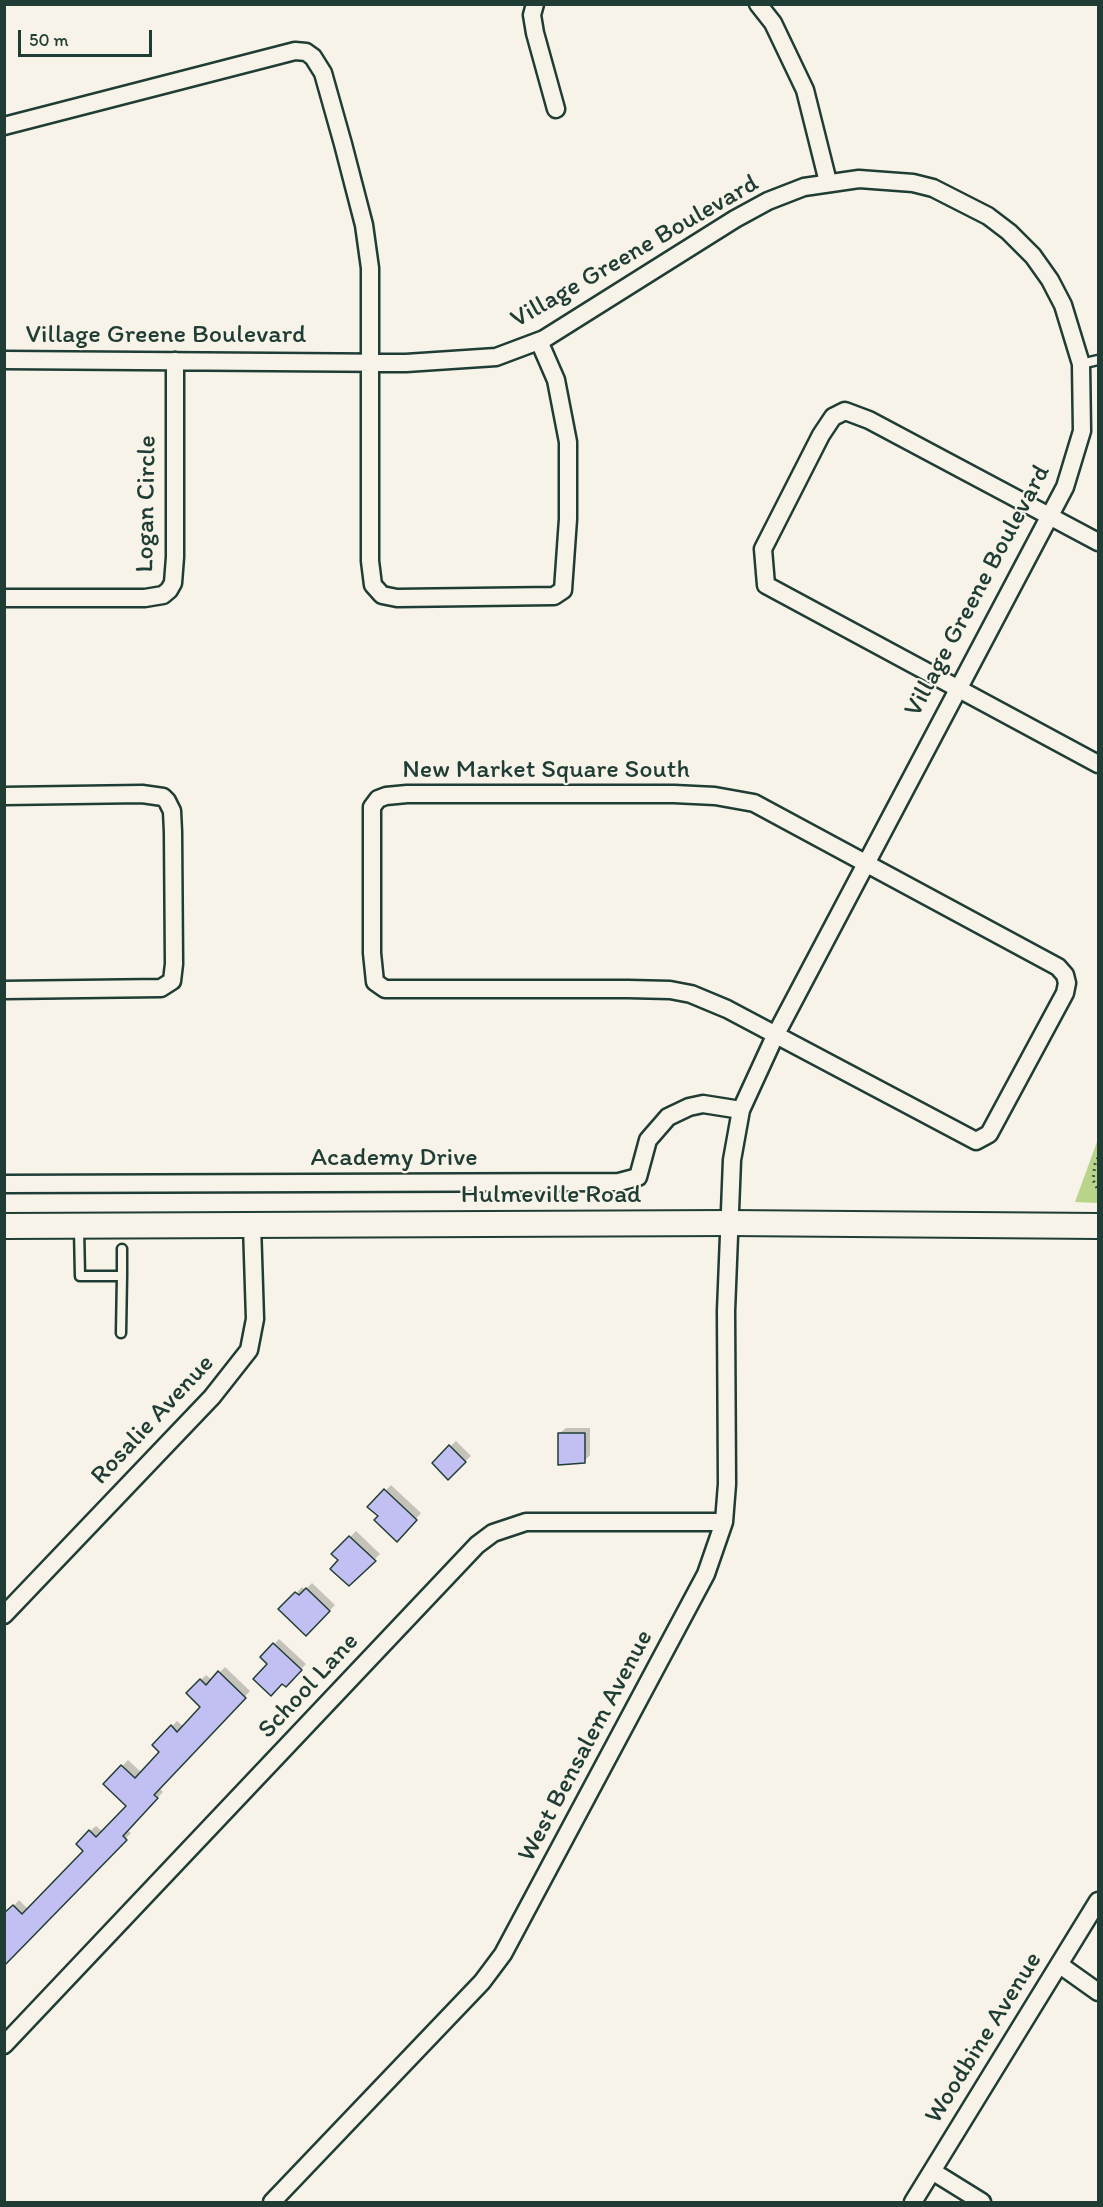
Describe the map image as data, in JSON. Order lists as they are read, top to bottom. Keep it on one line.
{"streets":{"main road":["Hulmeville Road"],"street":["Village Greene Boulevard","Logan Circle","New Market Square South","Academy Drive","Rosalie Avenue","School Lane","West Bensalem Avenue","Woodbine Avenue"]},"crossings":[["Village Greene Boulevard","Logan Circle"],["Village Greene Boulevard","New Market Square South"],["Village Greene Boulevard","Academy Drive"],["Village Greene Boulevard","Hulmeville Road"],["Village Greene Boulevard","West Bensalem Avenue"],["Hulmeville Road","Rosalie Avenue"],["Hulmeville Road","West Bensalem Avenue"],["School Lane","West Bensalem Avenue"]],"scale_bar":"50 m"}
